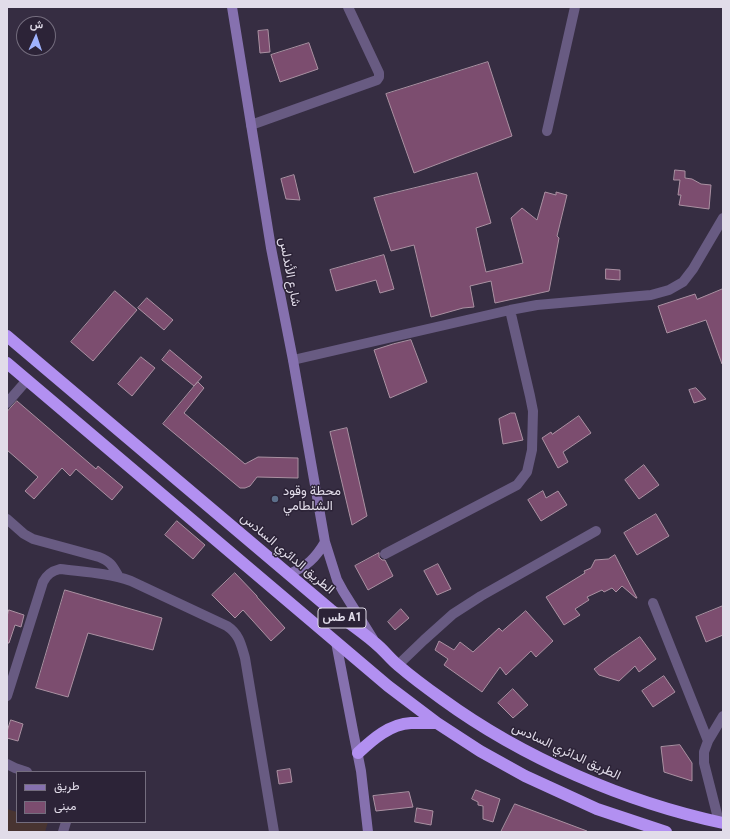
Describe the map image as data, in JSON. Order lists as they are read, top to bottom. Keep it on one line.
{"streets":{"highway":["الطريق الدائري السادس","طس A1"],"main road":["شارع الأندلس"]},"crossings":[["شارع الأندلس","الطريق الدائري السادس"]],"places":["محطة وقود الشلطامي"],"legend":["طريق","مبنى"],"north":"top"}
